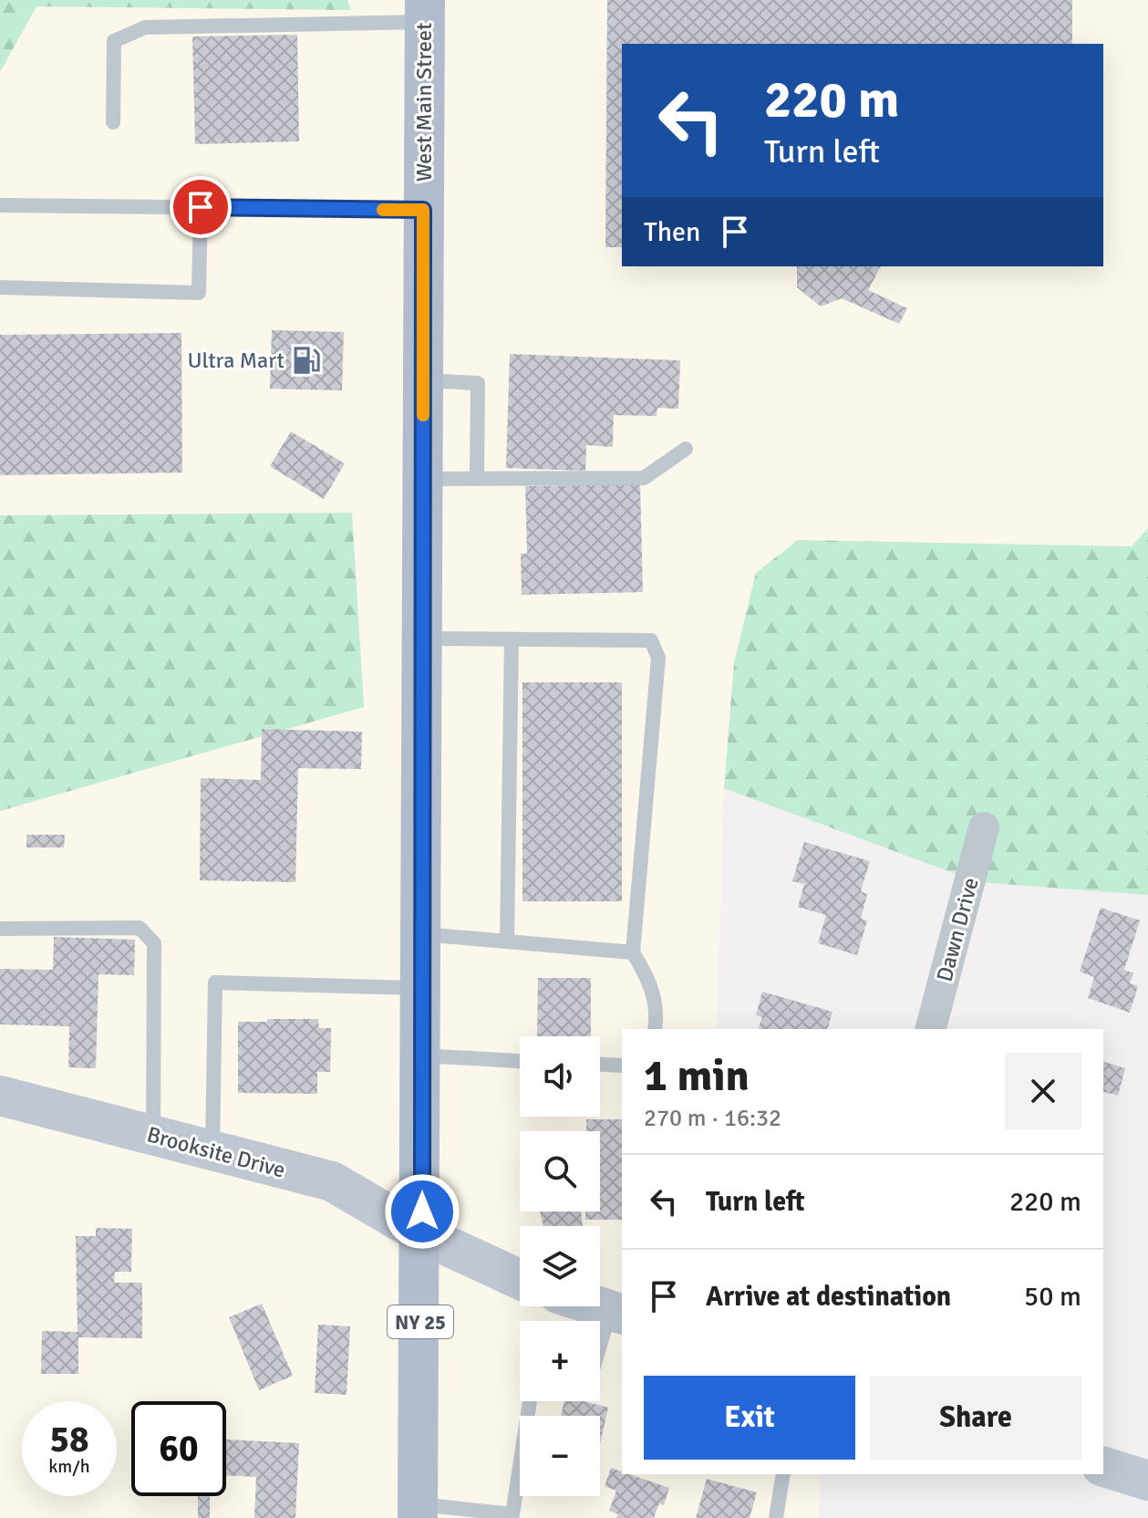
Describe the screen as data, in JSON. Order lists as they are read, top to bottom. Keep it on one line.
{"streets":{"main road":["West Main Street","NY 25"],"street":["Dawn Drive","Brooksite Drive"]},"crossings":[["West Main Street","Brooksite Drive"]],"places":{"fuel station":["Ultra Mart"]},"page":{"turn":["220 m","Turn left"],"then":"Then","heading":["1 min","270 m · 16:32"],"map_buttons":["+","−"],"list":[{"name":"Turn left","value":"220 m"},{"name":"Arrive at destination","value":"50 m"}],"buttons":["Exit","Share"],"speed":"58 km/h","limit":"60"}}
